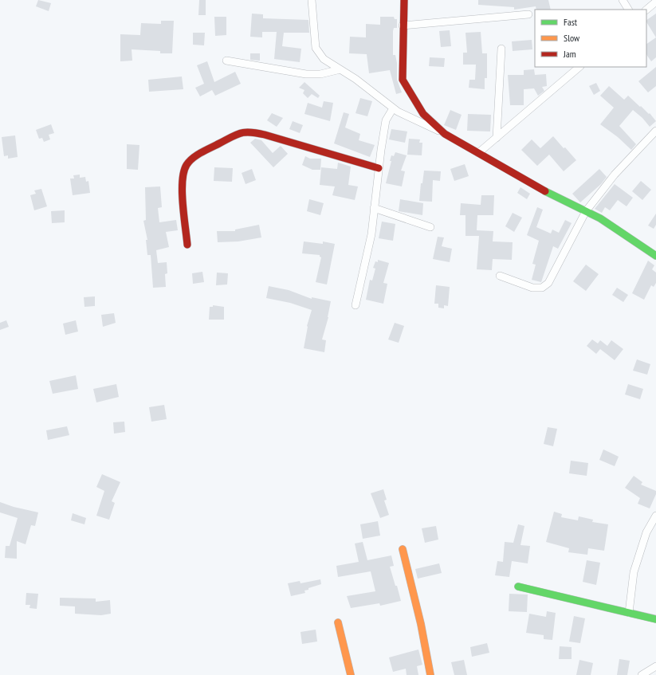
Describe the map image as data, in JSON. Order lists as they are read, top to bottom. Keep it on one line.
{"legend":["Fast","Slow","Jam"]}
